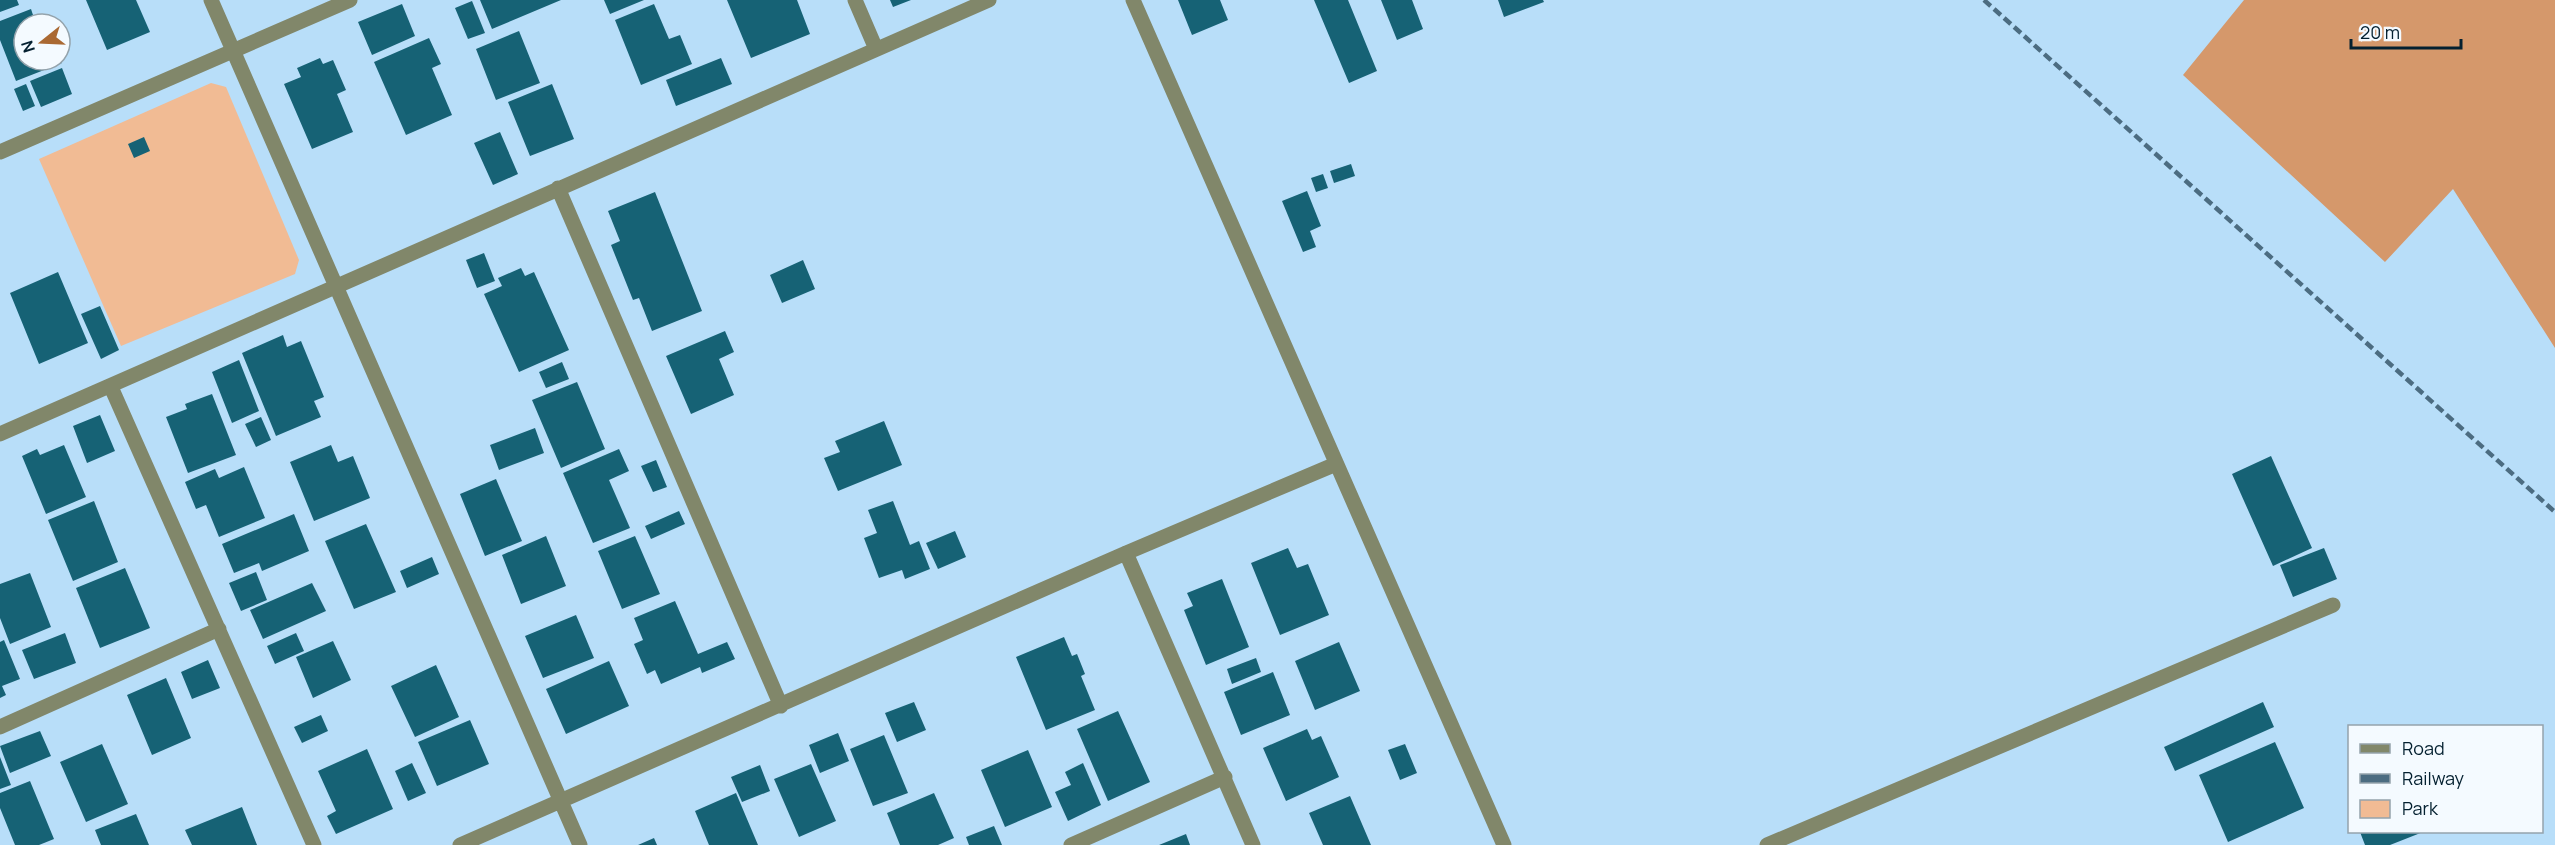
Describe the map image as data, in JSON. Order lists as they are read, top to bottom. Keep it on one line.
{"legend":["Road","Railway","Park"],"scale_bar":"20 m","north":"left"}
